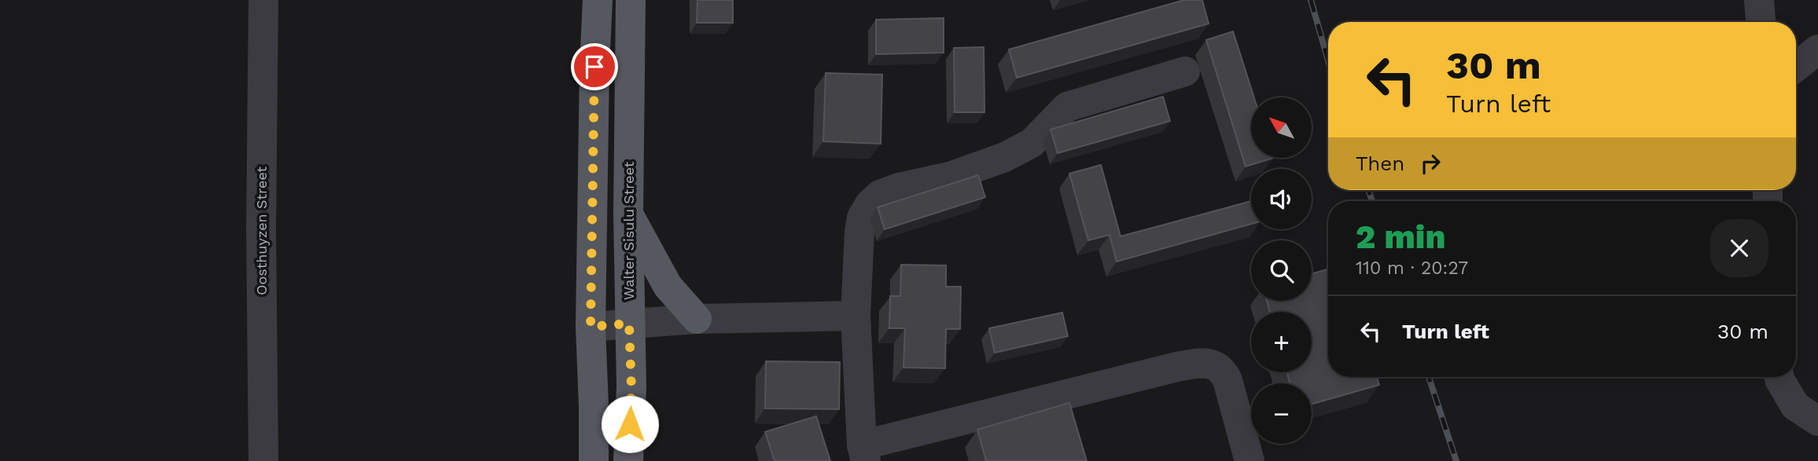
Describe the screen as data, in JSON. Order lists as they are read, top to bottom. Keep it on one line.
{"streets":{"main road":["Walter Sisulu Street"],"street":["Oosthuyzen Street"]},"north":"top left","page":{"turn":["30 m","Turn left"],"map_buttons":["+","−"],"then":"Then","heading":["2 min","110 m · 20:27"],"list":[{"name":"Turn left","value":"30 m"}]}}
